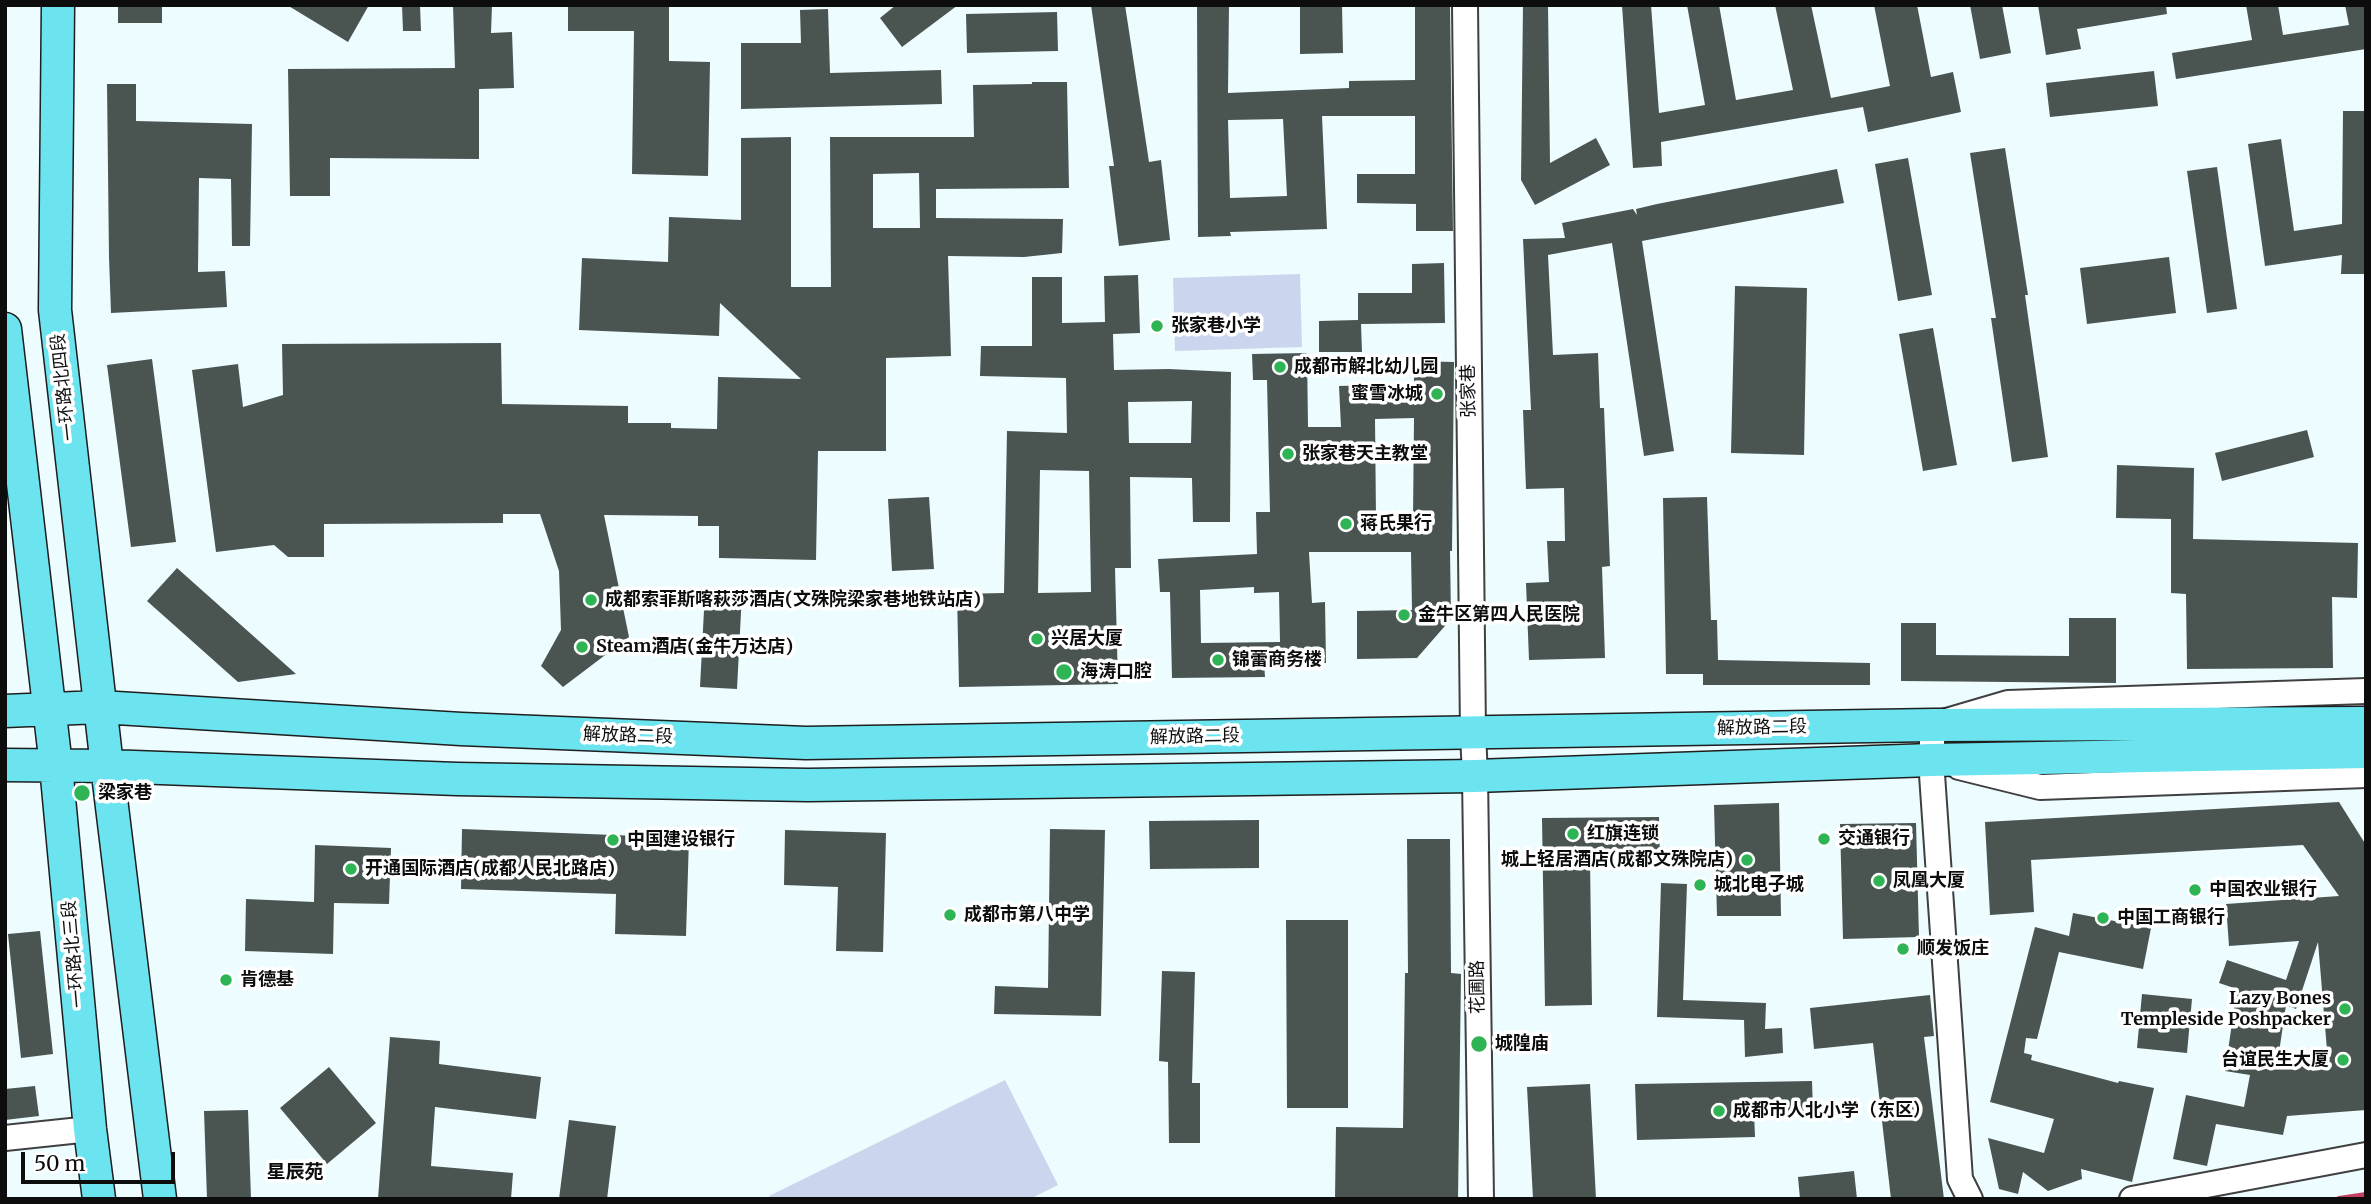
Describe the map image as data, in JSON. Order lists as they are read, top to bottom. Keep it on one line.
{"streets":{"main road":["一环路北四段","解放路二段","一环路北三段"],"street":["张家巷","花圃路"]},"crossings":[["一环路北四段","解放路二段"],["张家巷","解放路二段"],["张家巷","花圃路"],["解放路二段","一环路北三段"],["解放路二段","花圃路"]],"districts":["星辰苑"],"places":["张家巷小学","成都市解北幼儿园","蜜雪冰城","张家巷天主教堂","蒋氏果行","成都索菲斯喀萩莎酒店(文殊院梁家巷地铁站店)","金牛区第四人民医院","兴居大厦","Steam酒店(金牛万达店)","锦蕾商务楼","海涛口腔","梁家巷","红旗连锁","交通银行","中国建设银行","城上轻居酒店(成都文殊院店)","开通国际酒店(成都人民北路店)","凤凰大厦","城北电子城","中国农业银行","成都市第八中学","中国工商银行","顺发饭庄","肯德基","Lazy Bones Templeside Poshpacker","城隍庙","台谊民生大厦","成都市人北小学（东区）"],"scale_bar":"50 m"}
